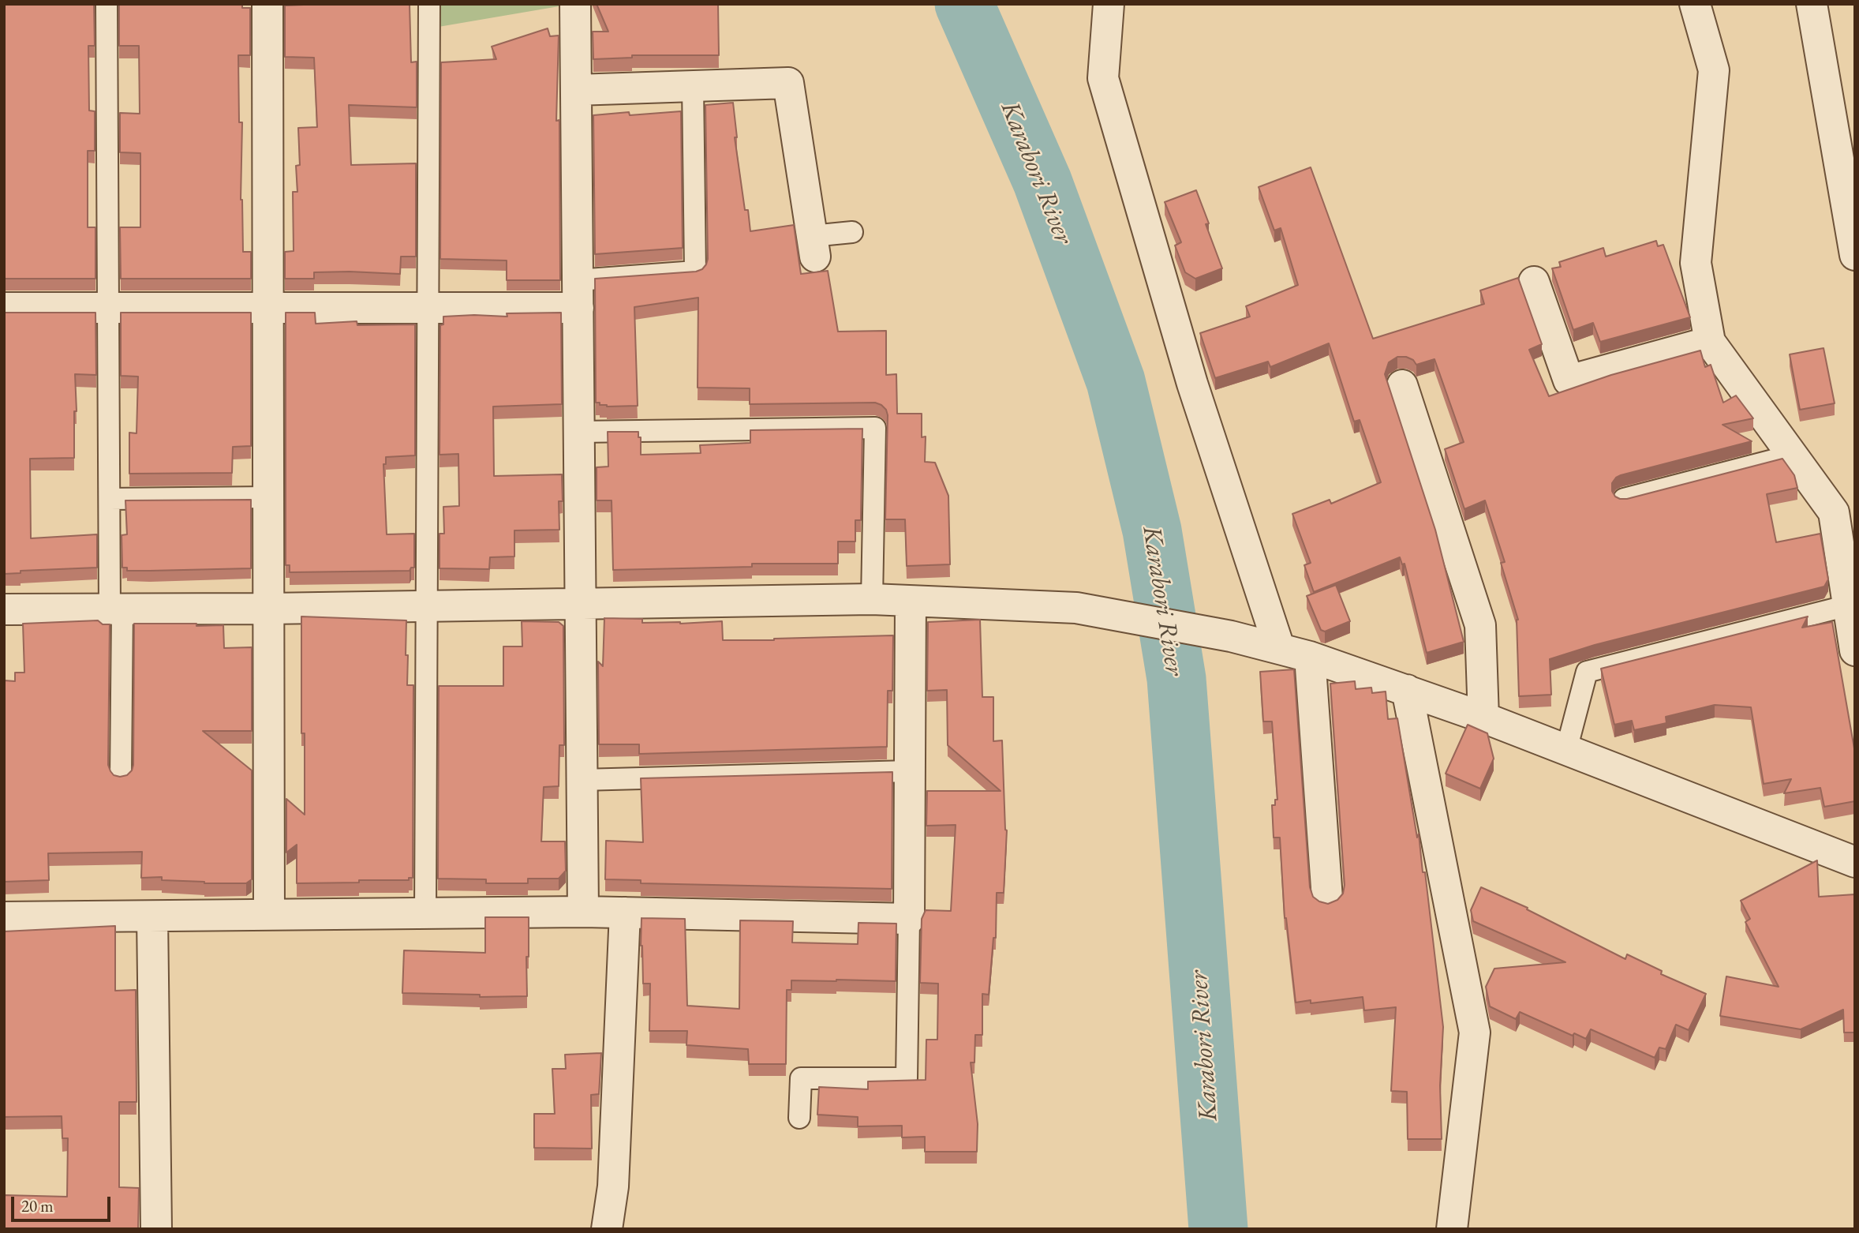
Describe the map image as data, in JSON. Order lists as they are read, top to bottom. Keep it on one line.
{"water":["Karabori River"],"scale_bar":"20 m"}
